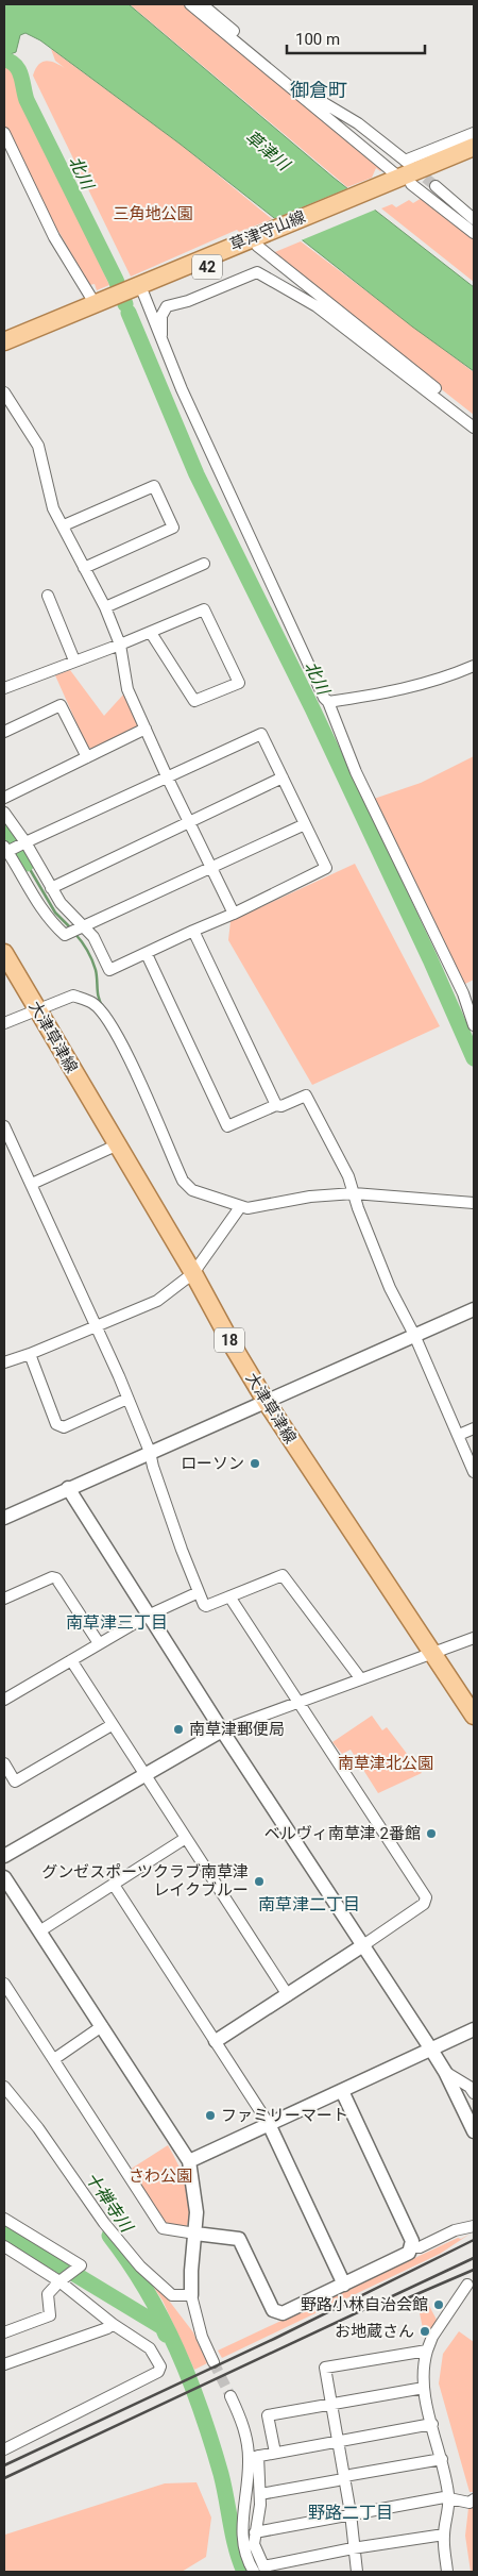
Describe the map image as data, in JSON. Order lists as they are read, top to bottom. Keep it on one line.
{"streets":{"main road":["草津守山線","42","大津草津線","18"]},"districts":["御倉町","南草津三丁目","南草津二丁目","野路二丁目"],"water":["草津川","北川","十禅寺川"],"parks":["三角地公園","南草津北公園","さわ公園"],"places":["ローソン","南草津郵便局","ベルヴィ南草津 2番館","グンゼスポーツクラブ南草津 レイクブルー","ファミリーマート","野路小林自治会館","お地蔵さん"],"scale_bar":"100 m"}
